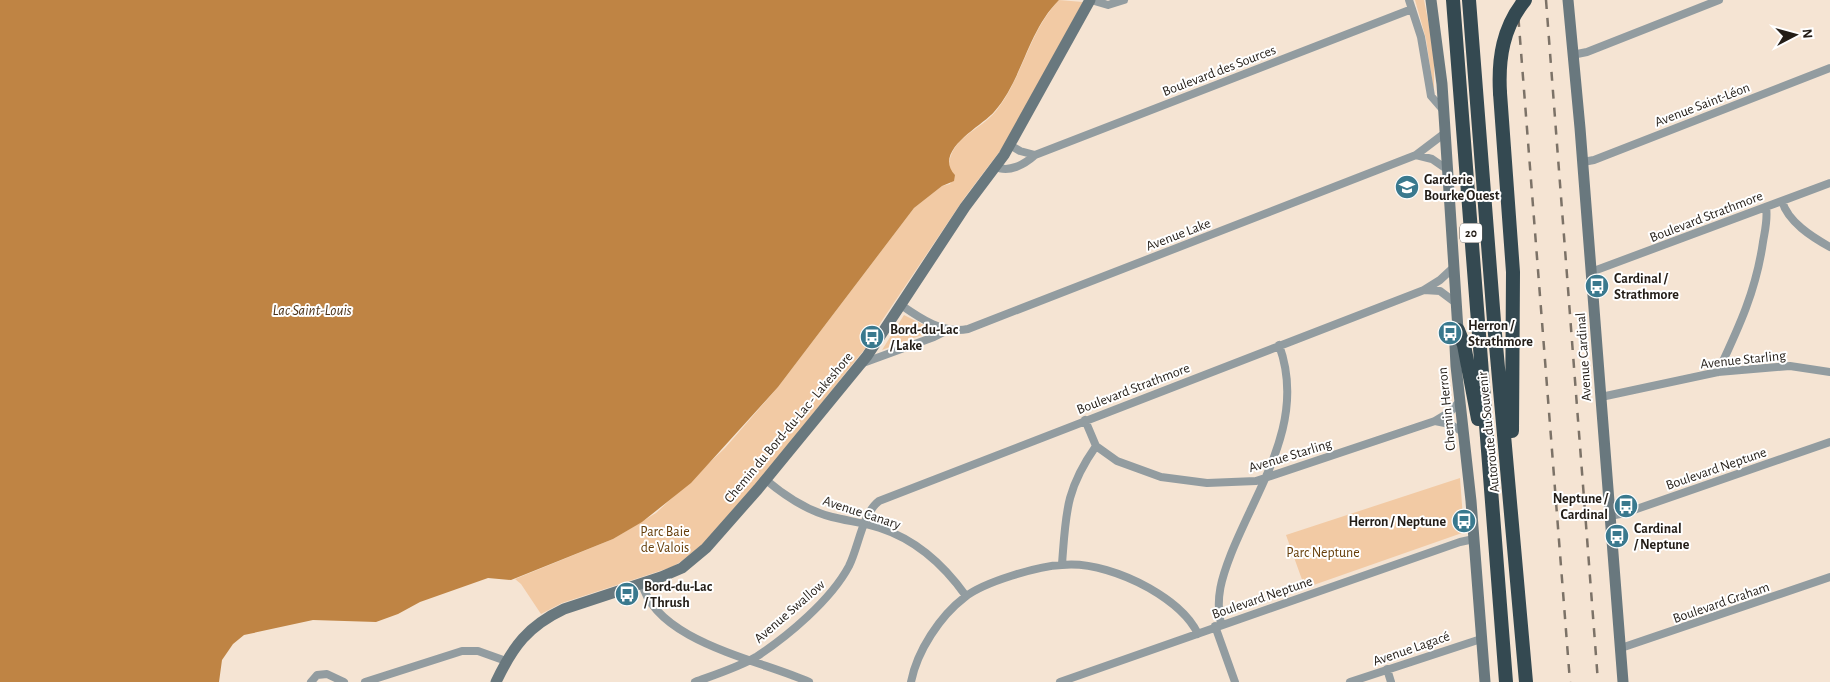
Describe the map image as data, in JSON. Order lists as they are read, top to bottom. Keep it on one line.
{"streets":{"highway":["20","Autoroute du Souvenir"],"main road":["Avenue Cardinal","Chemin Herron","Chemin du Bord-du-Lac - Lakeshore"],"street":["Boulevard des Sources","Avenue Saint-Léon","Boulevard Strathmore","Avenue Lake","Avenue Starling","Boulevard Neptune","Avenue Canary","Boulevard Graham","Avenue Swallow","Avenue Lagacé"]},"crossings":[["Boulevard des Sources","Chemin du Bord-du-Lac - Lakeshore"],["Avenue Saint-Léon","Avenue Cardinal"],["Boulevard Strathmore","Avenue Cardinal"],["Boulevard Strathmore","Chemin Herron"],["Boulevard Strathmore","Avenue Canary"],["Boulevard Strathmore","Avenue Swallow"],["Avenue Lake","Chemin Herron"],["Avenue Lake","Chemin du Bord-du-Lac - Lakeshore"],["Avenue Cardinal","Avenue Starling"],["Avenue Cardinal","Boulevard Neptune"],["Avenue Cardinal","Boulevard Graham"],["Avenue Starling","Chemin Herron"],["Chemin Herron","Boulevard Neptune"],["Chemin Herron","Avenue Lagacé"],["Chemin du Bord-du-Lac - Lakeshore","Avenue Canary"],["Avenue Canary","Avenue Swallow"]],"water":["Lac Saint-Louis"],"parks":["Parc Baie de Valois","Parc Neptune"],"places":{"school or university":["Garderie Bourke Ouest"],"bus stop":["Cardinal / Strathmore","Herron / Strathmore","Bord-du-Lac / Lake","Neptune / Cardinal","Herron / Neptune","Cardinal / Neptune","Bord-du-Lac / Thrush"]},"north":"right"}
